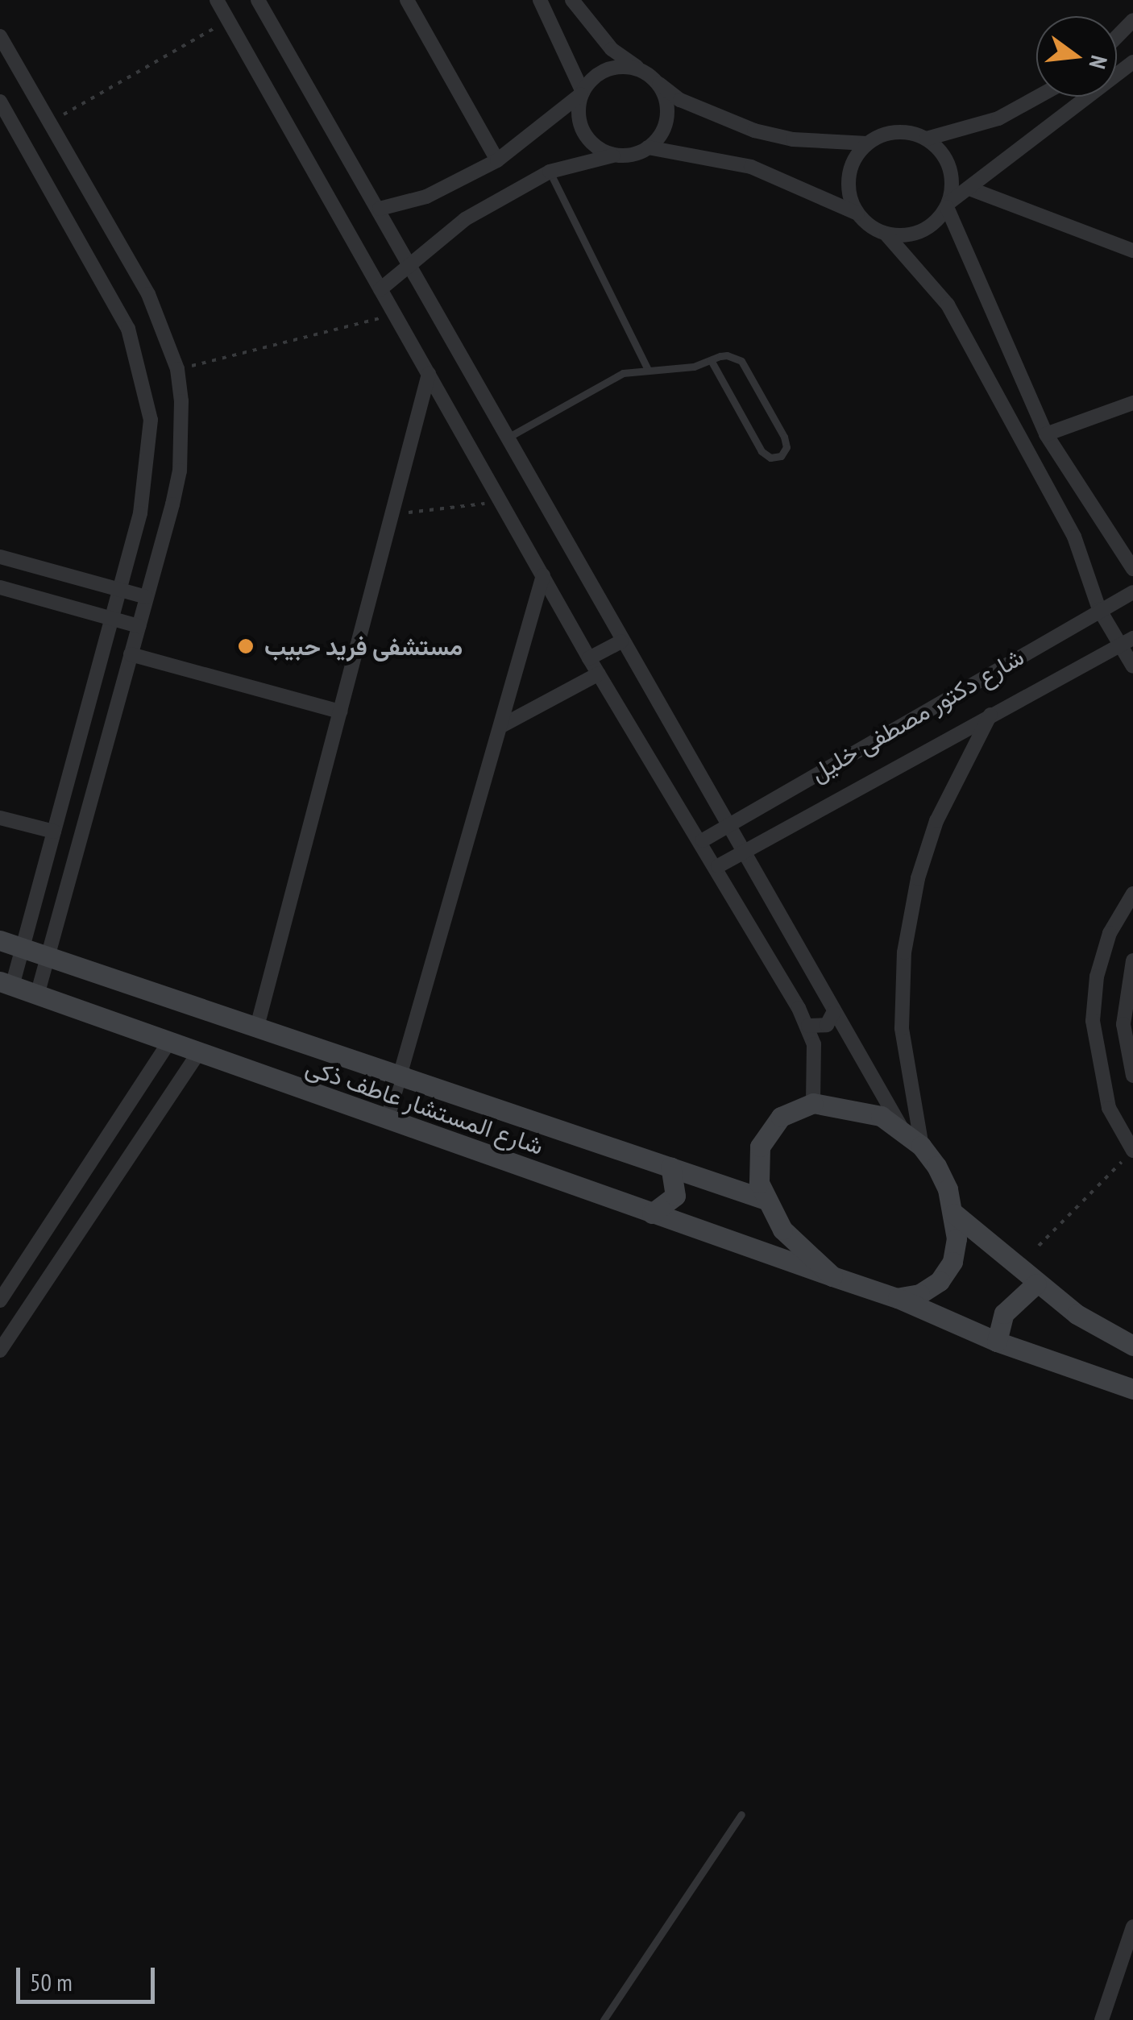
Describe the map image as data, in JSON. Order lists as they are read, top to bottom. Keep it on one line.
{"streets":{"street":["شارع دكتور مصطفى خليل","شارع المستشار عاطف ذكى"]},"places":["مستشفى فريد حبيب"],"scale_bar":"50 m","north":"right"}
